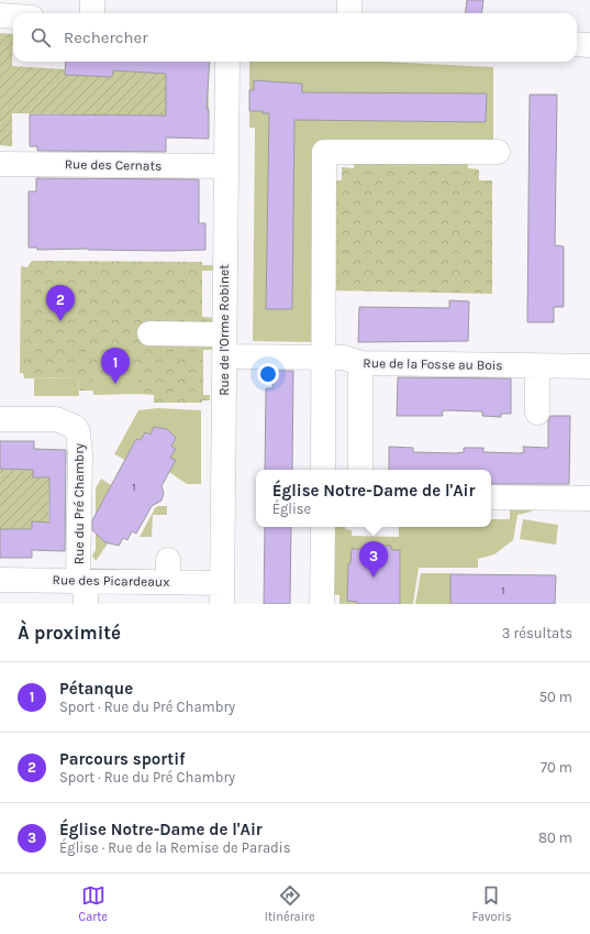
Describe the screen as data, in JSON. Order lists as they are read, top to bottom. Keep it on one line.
{"streets":{"street":["Rue des Cernats","Rue de l'Orme Robinet","Rue de la Fosse au Bois","Rue du Pré Chambry","Rue des Picardeaux"]},"crossings":[["Rue des Cernats","Rue de l'Orme Robinet"],["Rue de l'Orme Robinet","Rue de la Fosse au Bois"],["Rue de l'Orme Robinet","Rue des Picardeaux"],["Rue du Pré Chambry","Rue des Picardeaux"]],"house_numbers":["1","1"],"page":{"search":"Rechercher","pins":["2","1","3"],"popup":["Église Notre-Dame de l'Air","Église"],"heading":["À proximité","3 résultats"],"list":[{"mark":"1","name":"Pétanque","note":"Sport · Rue du Pré Chambry","value":"50 m"},{"mark":"2","name":"Parcours sportif","note":"Sport · Rue du Pré Chambry","value":"70 m"},{"mark":"3","name":"Église Notre-Dame de l'Air","note":"Église · Rue de la Remise de Paradis","value":"80 m"}],"nav":["Carte","Itinéraire","Favoris"]}}
